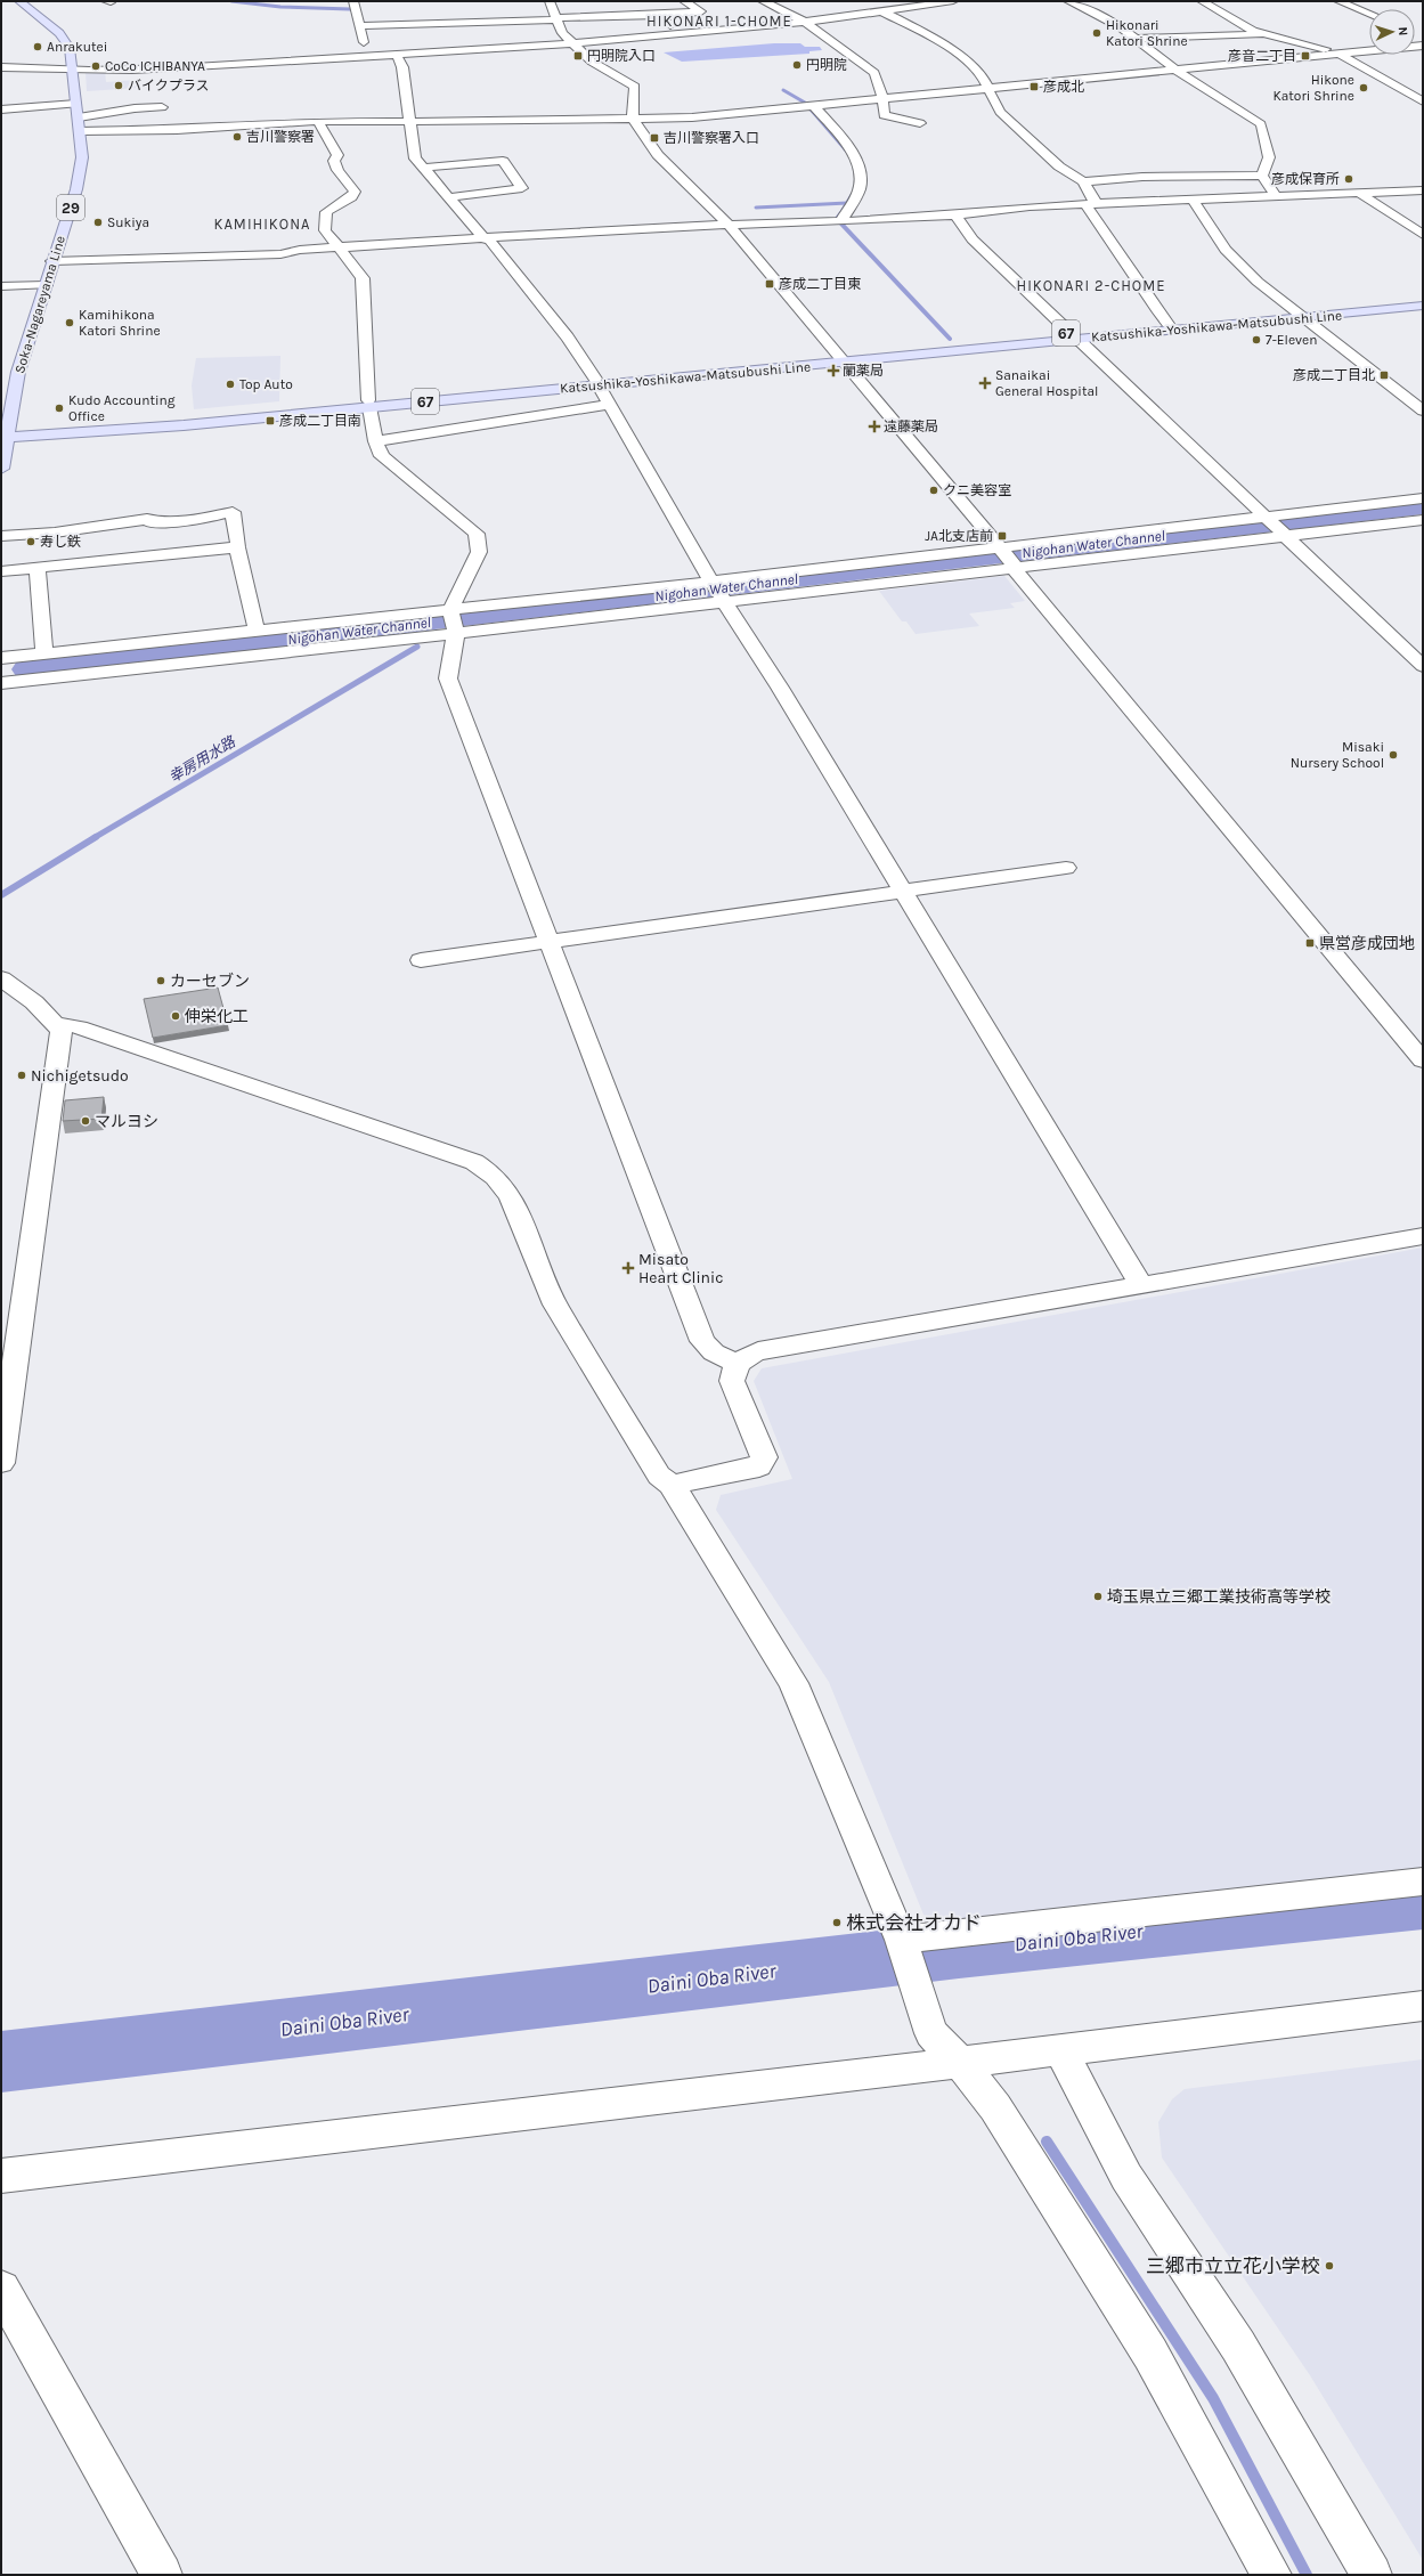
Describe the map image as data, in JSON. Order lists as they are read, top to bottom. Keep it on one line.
{"streets":{"main road":["29","Soka-Nagareyama Line","Katsushika-Yoshikawa-Matsubushi Line","67"]},"crossings":[["Soka-Nagareyama Line","Katsushika-Yoshikawa-Matsubushi Line"]],"districts":["HIKONARI 1-CHOME","KAMIHIKONA","HIKONARI 2-CHOME"],"water":["Nigohan Water Channel","幸房用水路","Daini Oba River"],"places":{"other":["Hikonari Katori Shrine","Anrakutei","円明院","CoCo ICHIBANYA","バイクプラス","Hikone Katori Shrine","吉川警察署","彦成保育所","Sukiya","Kamihikona Katori Shrine","7-Eleven","Top Auto","Kudo Accounting Office","クニ美容室","寿し鉄","Misaki Nursery School","カーセブン","伸栄化工","Nichigetsudo","マルヨシ","埼玉県立三郷工業技術高等学校","株式会社オカド","三郷市立立花小学校"],"transit":["円明院入口","彦音二丁目","彦成北","吉川警察署入口","彦成二丁目東","彦成二丁目北","彦成二丁目南","JA北支店前","県営彦成団地"],"health":["蘭薬局","Sanaikai General Hospital","遠藤薬局","Misato Heart Clinic"]},"north":"right"}
